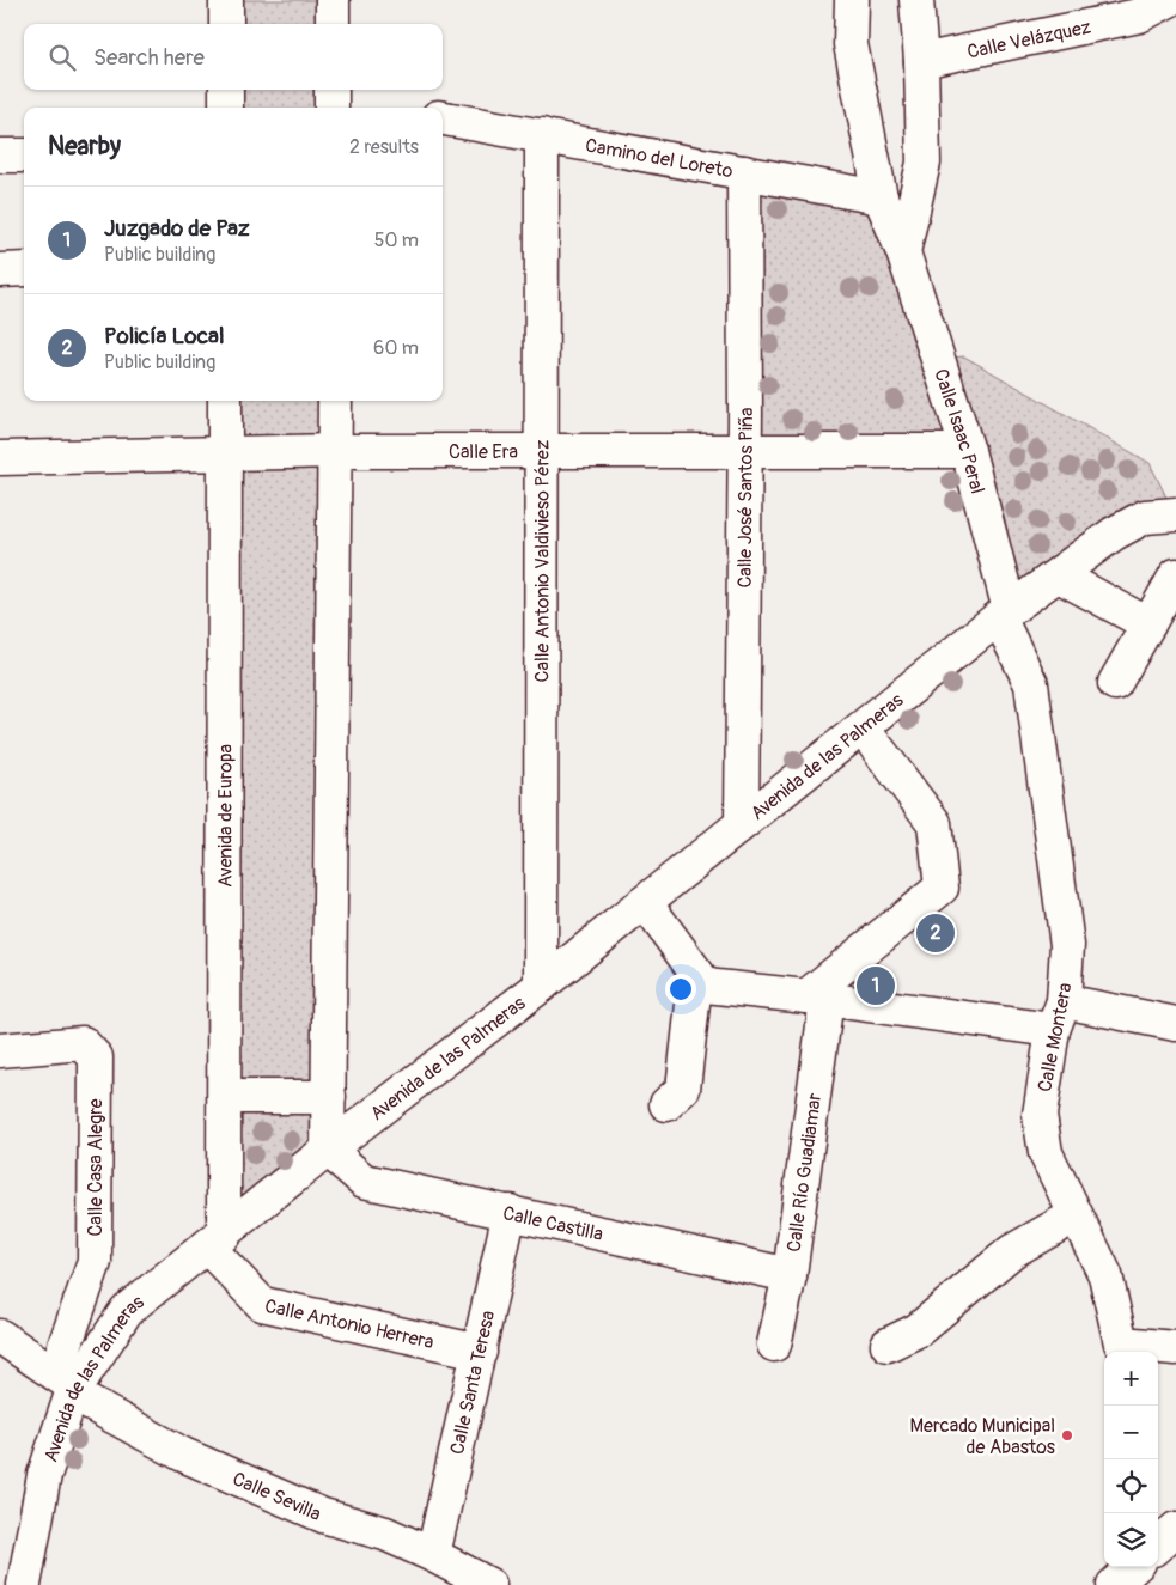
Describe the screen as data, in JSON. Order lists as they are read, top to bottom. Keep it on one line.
{"streets":{"street":["Calle Velázquez","Camino del Loreto","Calle Isaac Peral","Calle Era","Calle José Santos Piña","Calle Antonio Valdivieso Pérez","Avenida de las Palmeras","Avenida de Europa","Calle Montera","Calle Casa Alegre","Calle Río Guadiamar","Calle Castilla","Calle Antonio Herrera","Calle Santa Teresa","Calle Sevilla"]},"crossings":[["Camino del Loreto","Calle Isaac Peral"],["Camino del Loreto","Calle José Santos Piña"],["Camino del Loreto","Calle Antonio Valdivieso Pérez"],["Calle Isaac Peral","Calle Era"],["Calle Isaac Peral","Avenida de las Palmeras"],["Calle Isaac Peral","Calle Montera"],["Calle Era","Calle José Santos Piña"],["Calle Era","Calle Antonio Valdivieso Pérez"],["Calle Era","Avenida de Europa"],["Calle José Santos Piña","Avenida de las Palmeras"],["Calle Antonio Valdivieso Pérez","Avenida de las Palmeras"],["Avenida de las Palmeras","Avenida de Europa"],["Avenida de las Palmeras","Calle Montera"],["Avenida de las Palmeras","Calle Casa Alegre"],["Avenida de las Palmeras","Calle Castilla"],["Avenida de las Palmeras","Calle Antonio Herrera"],["Avenida de las Palmeras","Calle Sevilla"],["Avenida de Europa","Calle Antonio Herrera"],["Calle Casa Alegre","Calle Sevilla"],["Calle Río Guadiamar","Calle Castilla"],["Calle Castilla","Calle Santa Teresa"],["Calle Antonio Herrera","Calle Santa Teresa"],["Calle Santa Teresa","Calle Sevilla"]],"places":["Mercado Municipal de Abastos"],"page":{"search":"Search here","heading":["Nearby","2 results"],"list":[{"mark":"1","name":"Juzgado de Paz","note":"Public building","value":"50 m"},{"mark":"2","name":"Policía Local","note":"Public building","value":"60 m"}],"pins":["2","1"],"map_buttons":["+","−"]}}
